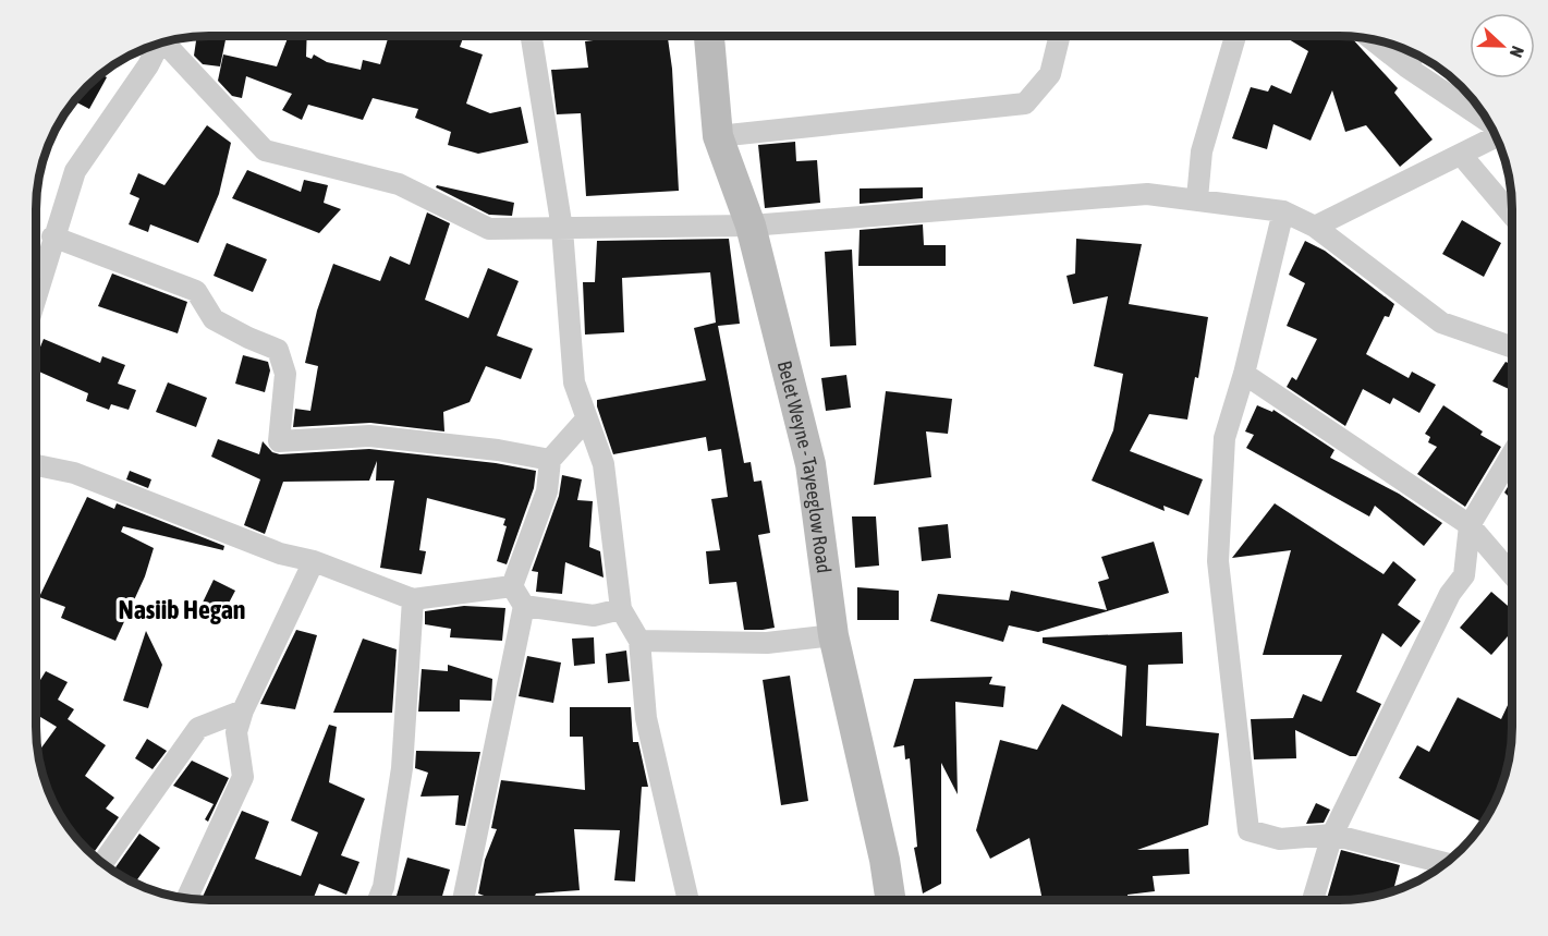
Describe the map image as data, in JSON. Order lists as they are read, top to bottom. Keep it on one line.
{"streets":{"main road":["Belet Weyne - Tayeeglow Road"]},"districts":["Nasiib Hegan"],"north":"right"}
